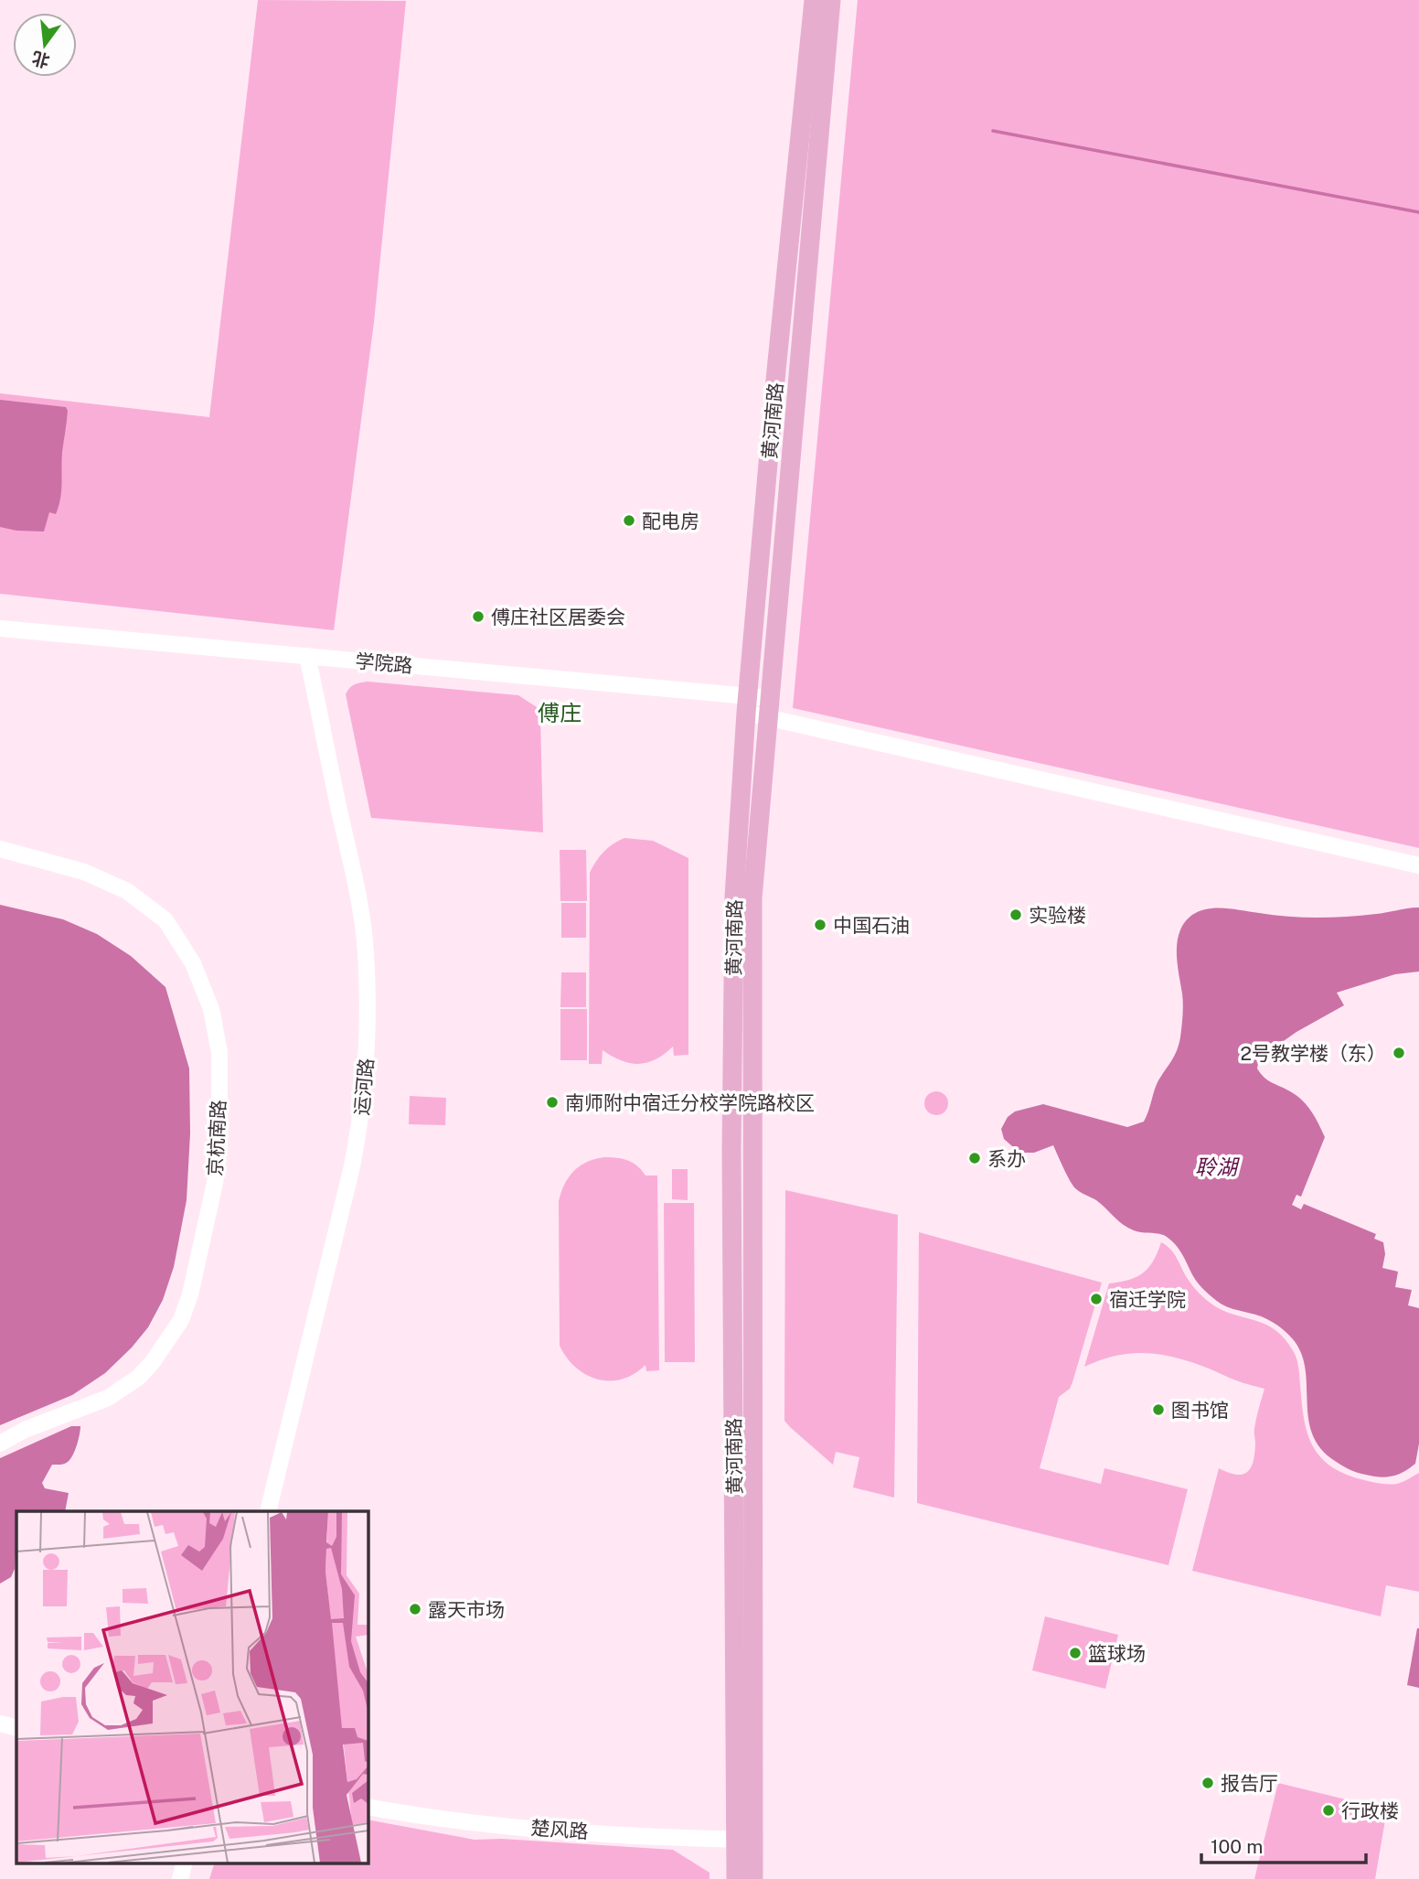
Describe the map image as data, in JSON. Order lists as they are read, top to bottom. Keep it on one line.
{"streets":{"main road":["黄河南路"],"street":["学院路","运河路","京杭南路","楚风路"]},"crossings":[["黄河南路","学院路"],["黄河南路","楚风路"],["学院路","运河路"]],"districts":["傅庄"],"water":["聆湖"],"places":["配电房","傅庄社区居委会","实验楼","中国石油","2号教学楼（东）","南师附中宿迁分校学院路校区","系办","宿迁学院","图书馆","露天市场","篮球场","报告厅","行政楼"],"scale_bar":"100 m","north":"bottom"}
